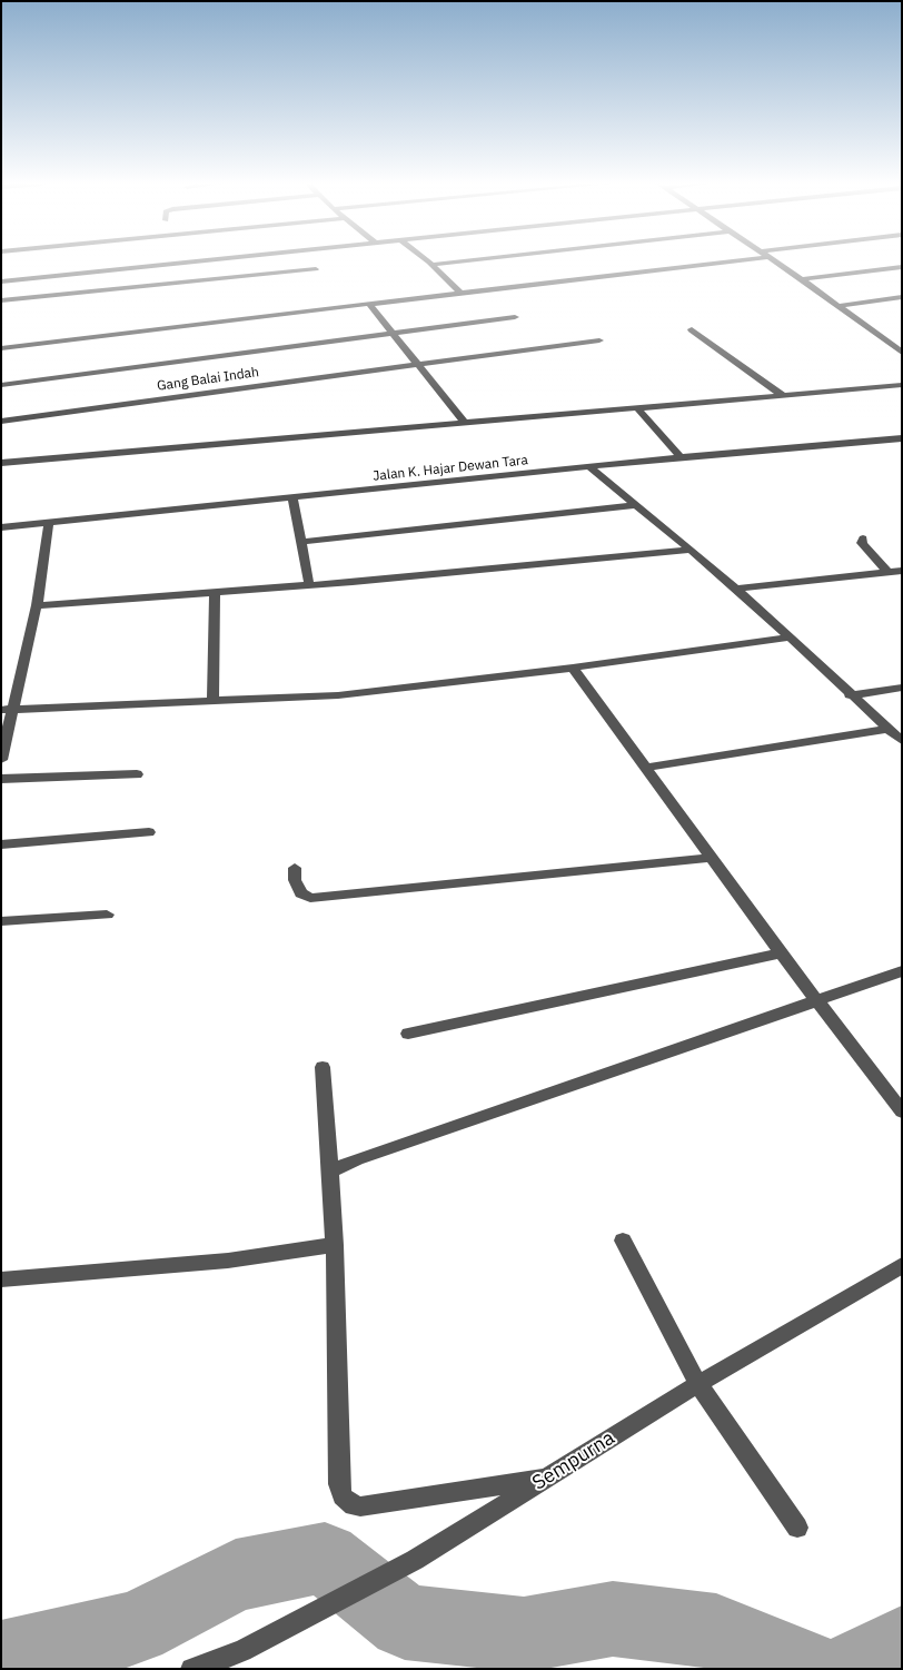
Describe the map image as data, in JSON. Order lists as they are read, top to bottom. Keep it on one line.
{"streets":{"street":["Gang Balai Indah","Jalan K. Hajar Dewan Tara","Sempurna"]}}
